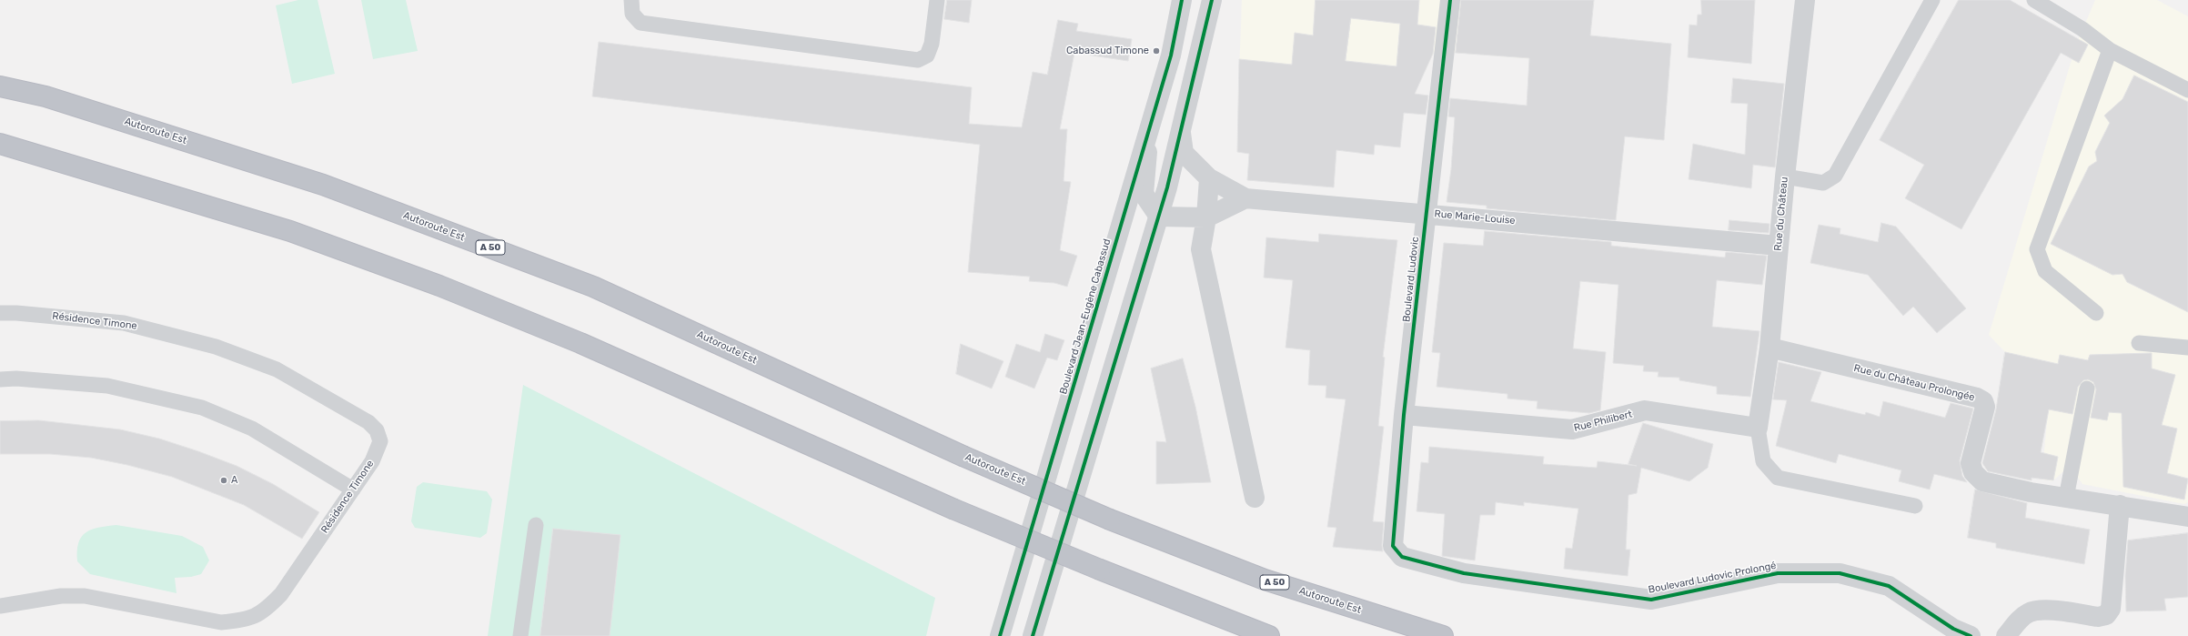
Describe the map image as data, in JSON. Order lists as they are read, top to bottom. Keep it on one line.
{"streets":{"highway":["Autoroute Est","A 50"],"street":["Rue du Château","Rue Marie-Louise","Boulevard Ludovic","Boulevard Jean-Eugène Cabassud","Rue du Château Prolongée","Rue Philibert","Boulevard Ludovic Prolongé"],"lane":["Résidence Timone"]},"crossings":[["Rue du Château","Rue Marie-Louise"],["Rue du Château","Rue du Château Prolongée"],["Rue du Château","Rue Philibert"],["Rue Marie-Louise","Boulevard Ludovic"],["Boulevard Ludovic","Rue Philibert"],["Boulevard Ludovic","Boulevard Ludovic Prolongé"]],"places":["Cabassud Timone","A"]}
